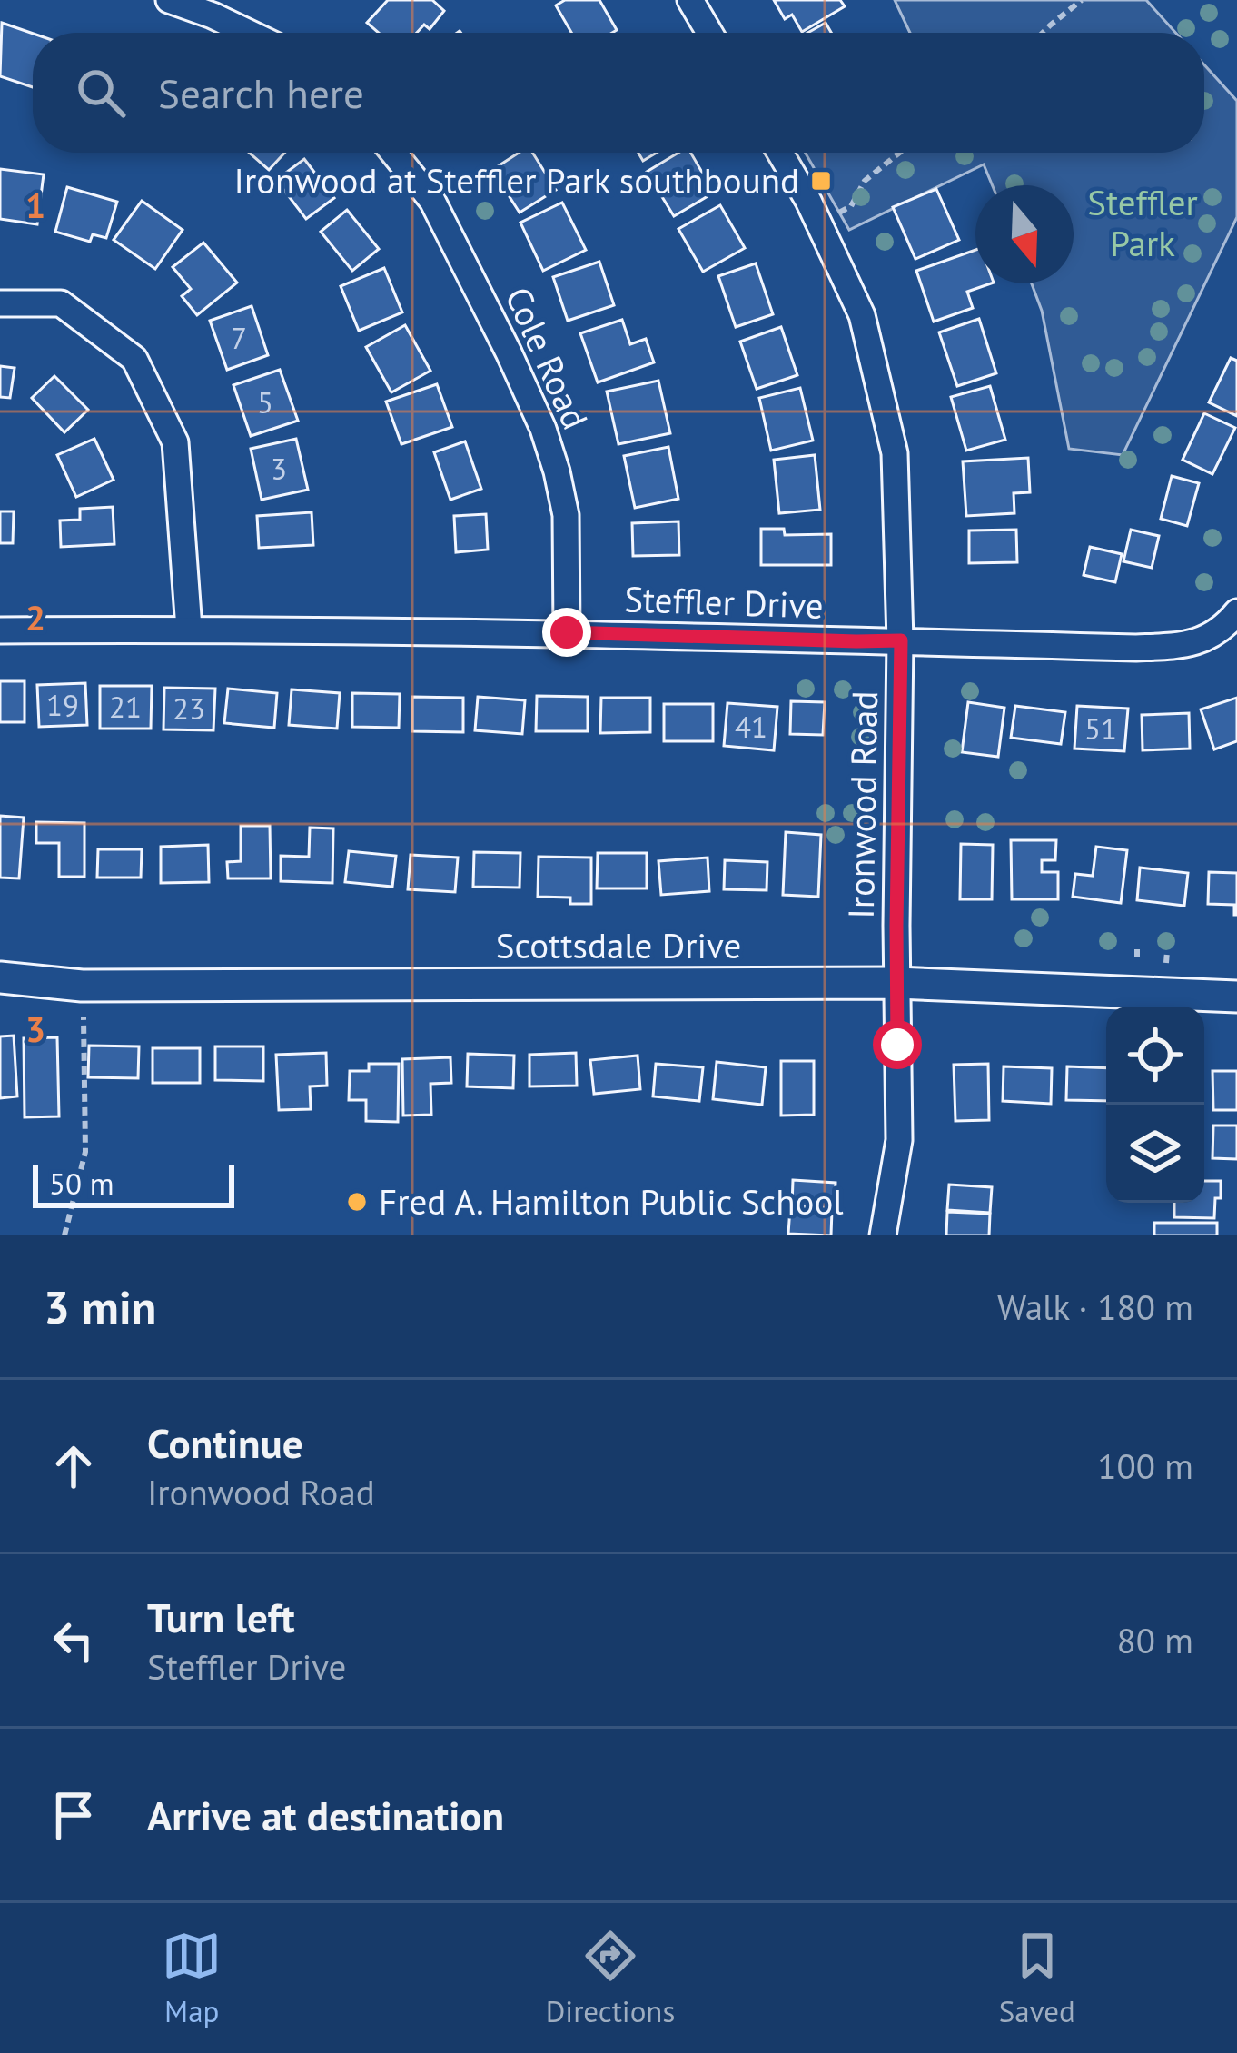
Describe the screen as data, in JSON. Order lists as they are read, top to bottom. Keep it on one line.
{"streets":{"street":["Cole Road","Steffler Drive","Ironwood Road","Scottsdale Drive"]},"crossings":[["Cole Road","Steffler Drive"],["Steffler Drive","Ironwood Road"],["Ironwood Road","Scottsdale Drive"]],"parks":["Steffler Park"],"places":{"transit":["Ironwood at Steffler Park southbound"],"other":["Fred A. Hamilton Public School"]},"house_numbers":["7","5","3","19","21","23","41","51"],"scale_bar":"50 m","north":"bottom","page":{"search":"Search here","scale":"50 m","heading":["3 min","Walk · 180 m"],"list":[["Continue","Ironwood Road","100 m"],["Turn left","Steffler Drive","80 m"],"Arrive at destination"],"nav":["Map","Directions","Saved"]},"grid":{"rows":["1","2","3"]}}
